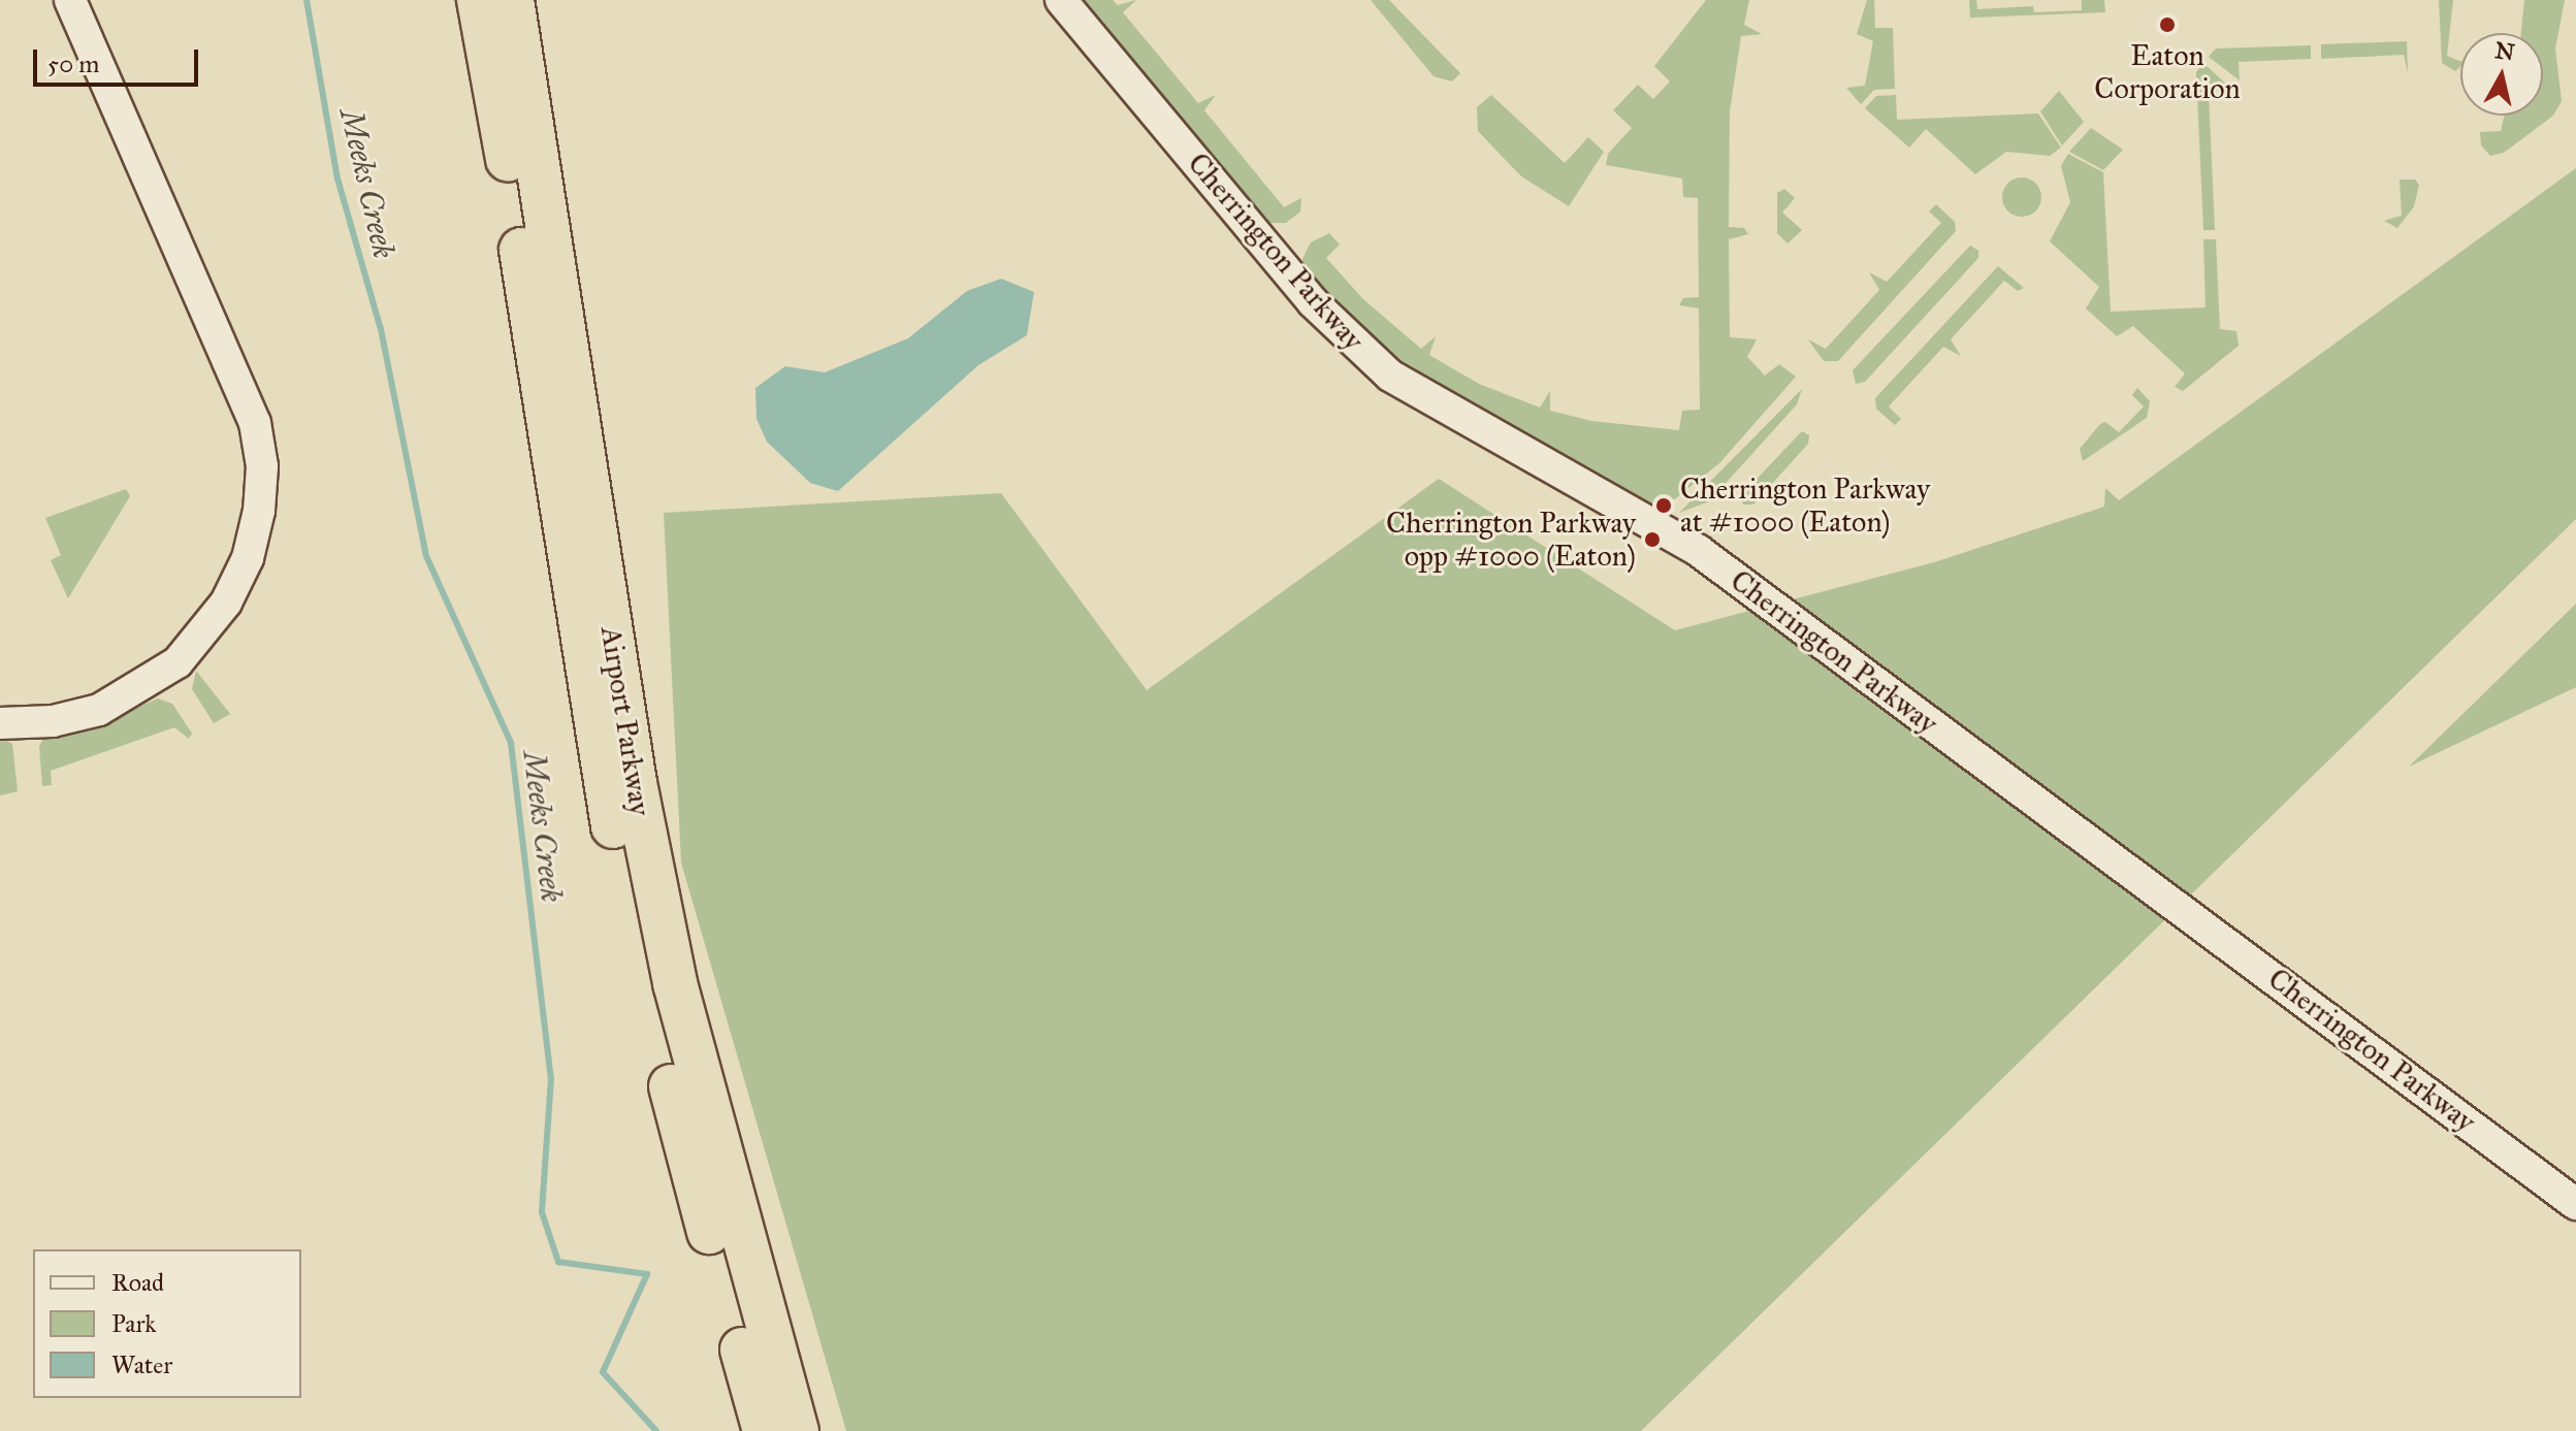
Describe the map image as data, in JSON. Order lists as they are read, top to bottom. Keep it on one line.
{"streets":{"highway":["Airport Parkway"],"street":["Cherrington Parkway"]},"water":["Meeks Creek"],"places":["Eaton Corporation","Cherrington Parkway at #1000 (Eaton)","Cherrington Parkway opp #1000 (Eaton)"],"legend":["Road","Park","Water"],"scale_bar":"50 m","north":"top"}
